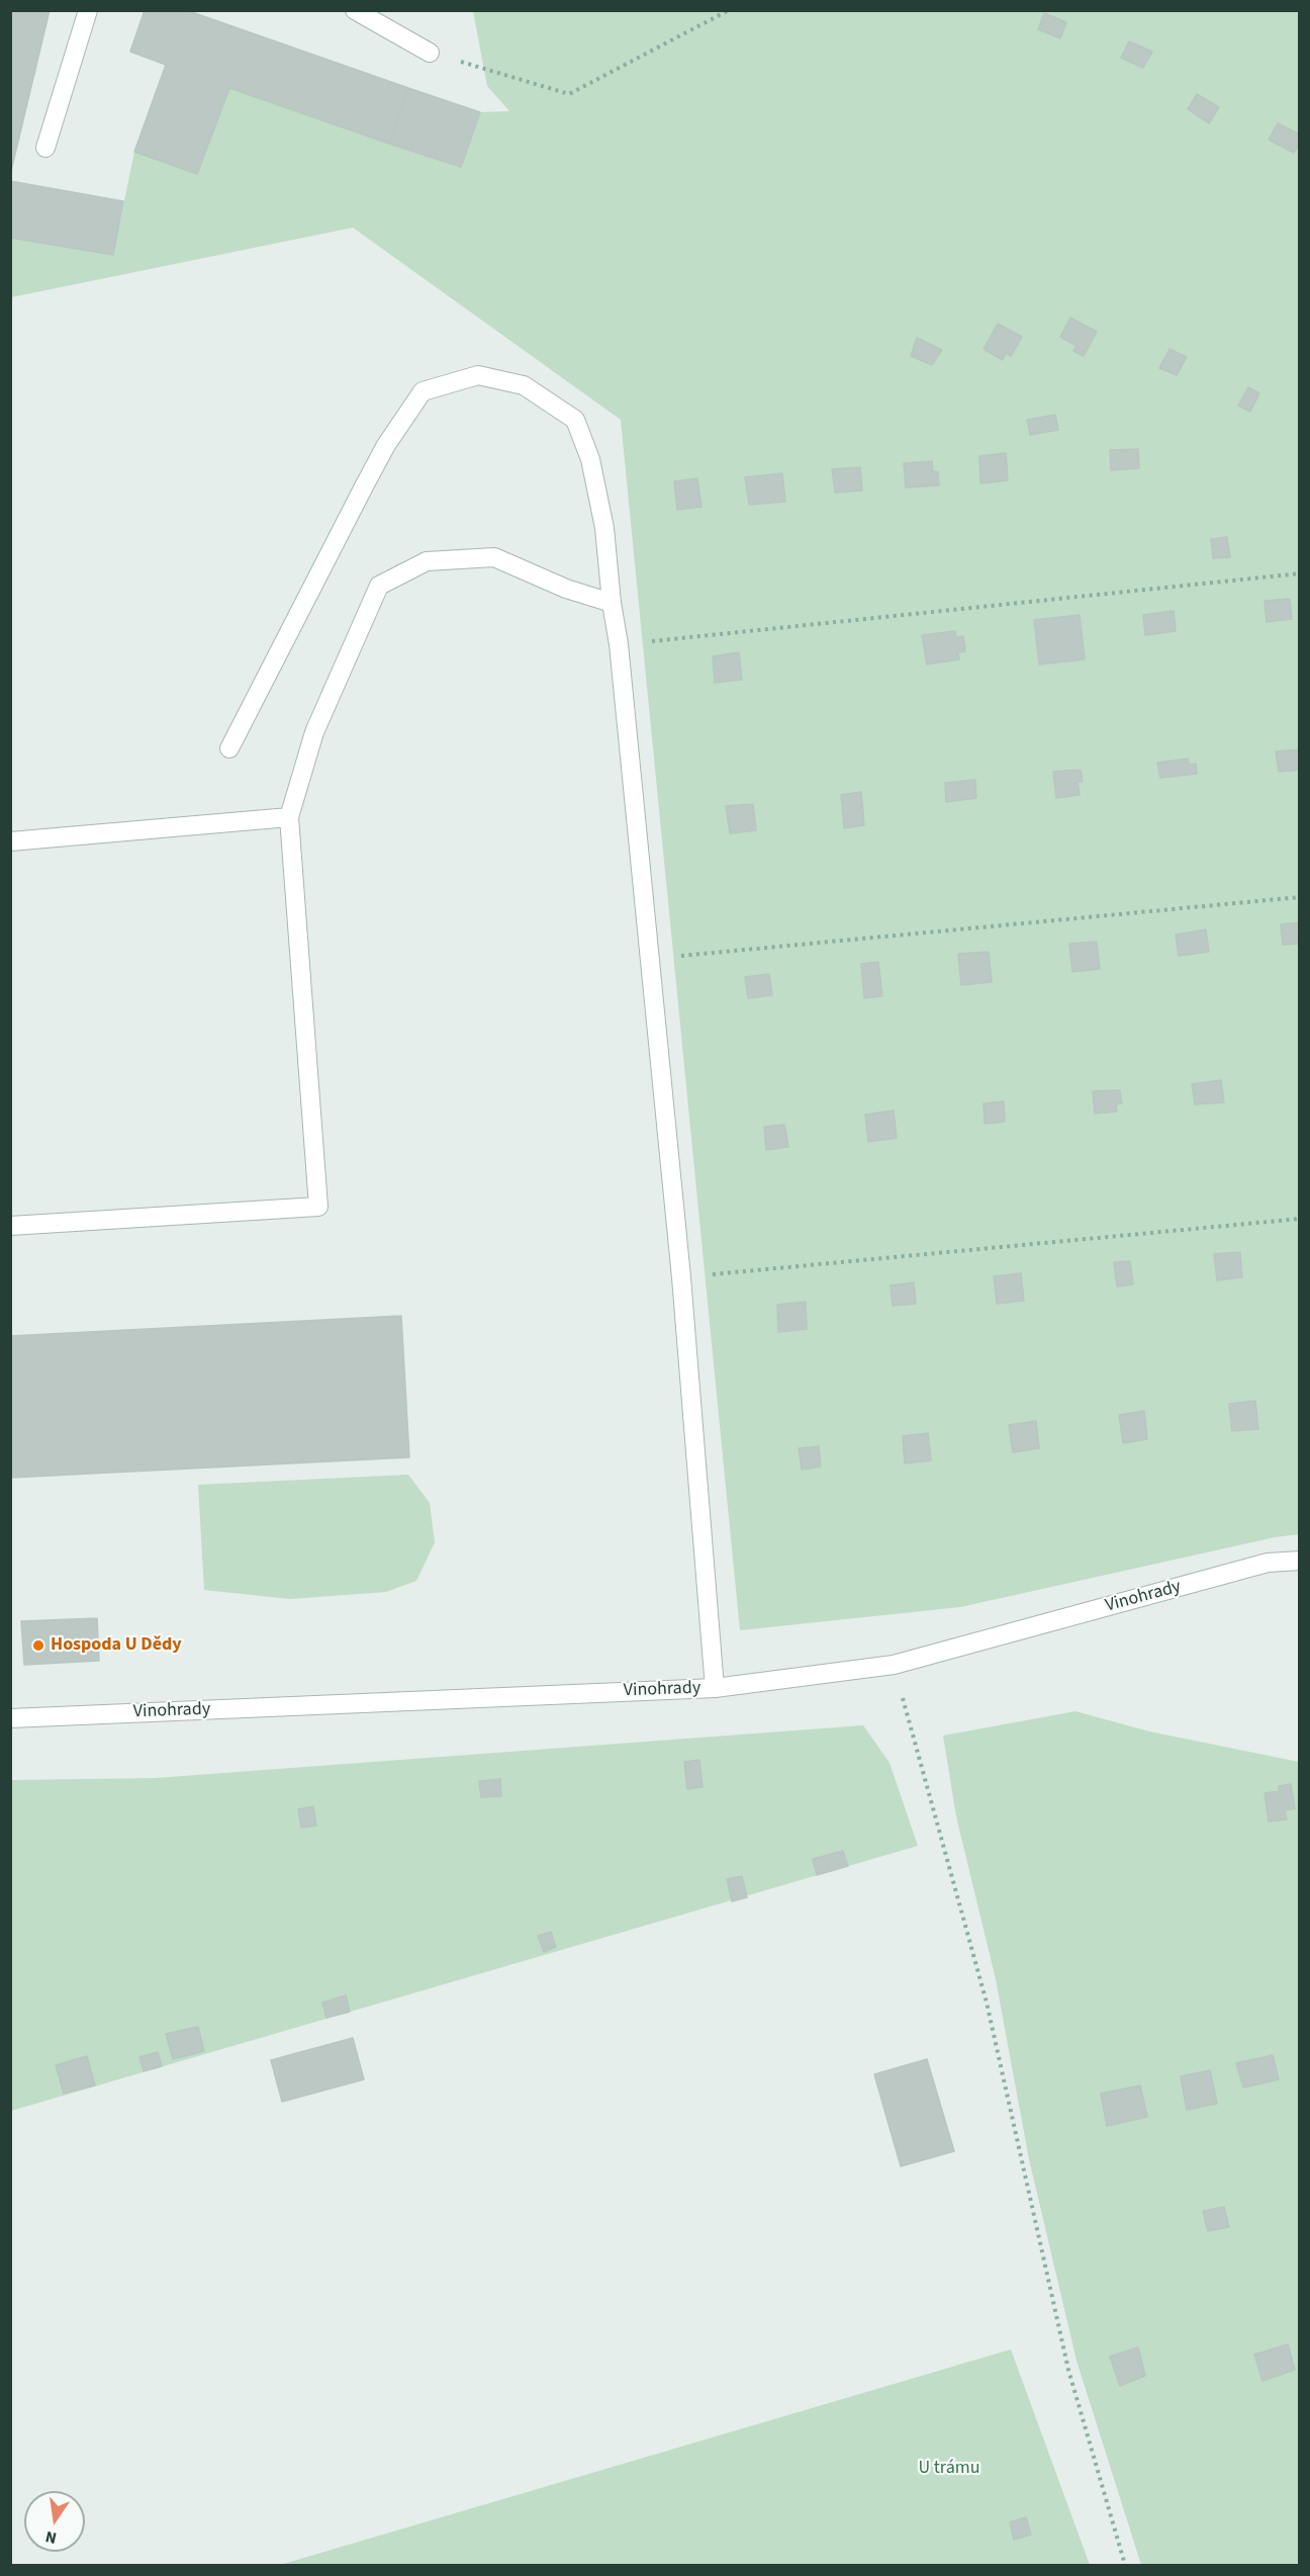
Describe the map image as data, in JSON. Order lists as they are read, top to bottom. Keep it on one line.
{"streets":{"street":["Vinohrady"]},"parks":["U trámu"],"places":["Hospoda U Dědy"],"north":"bottom"}
